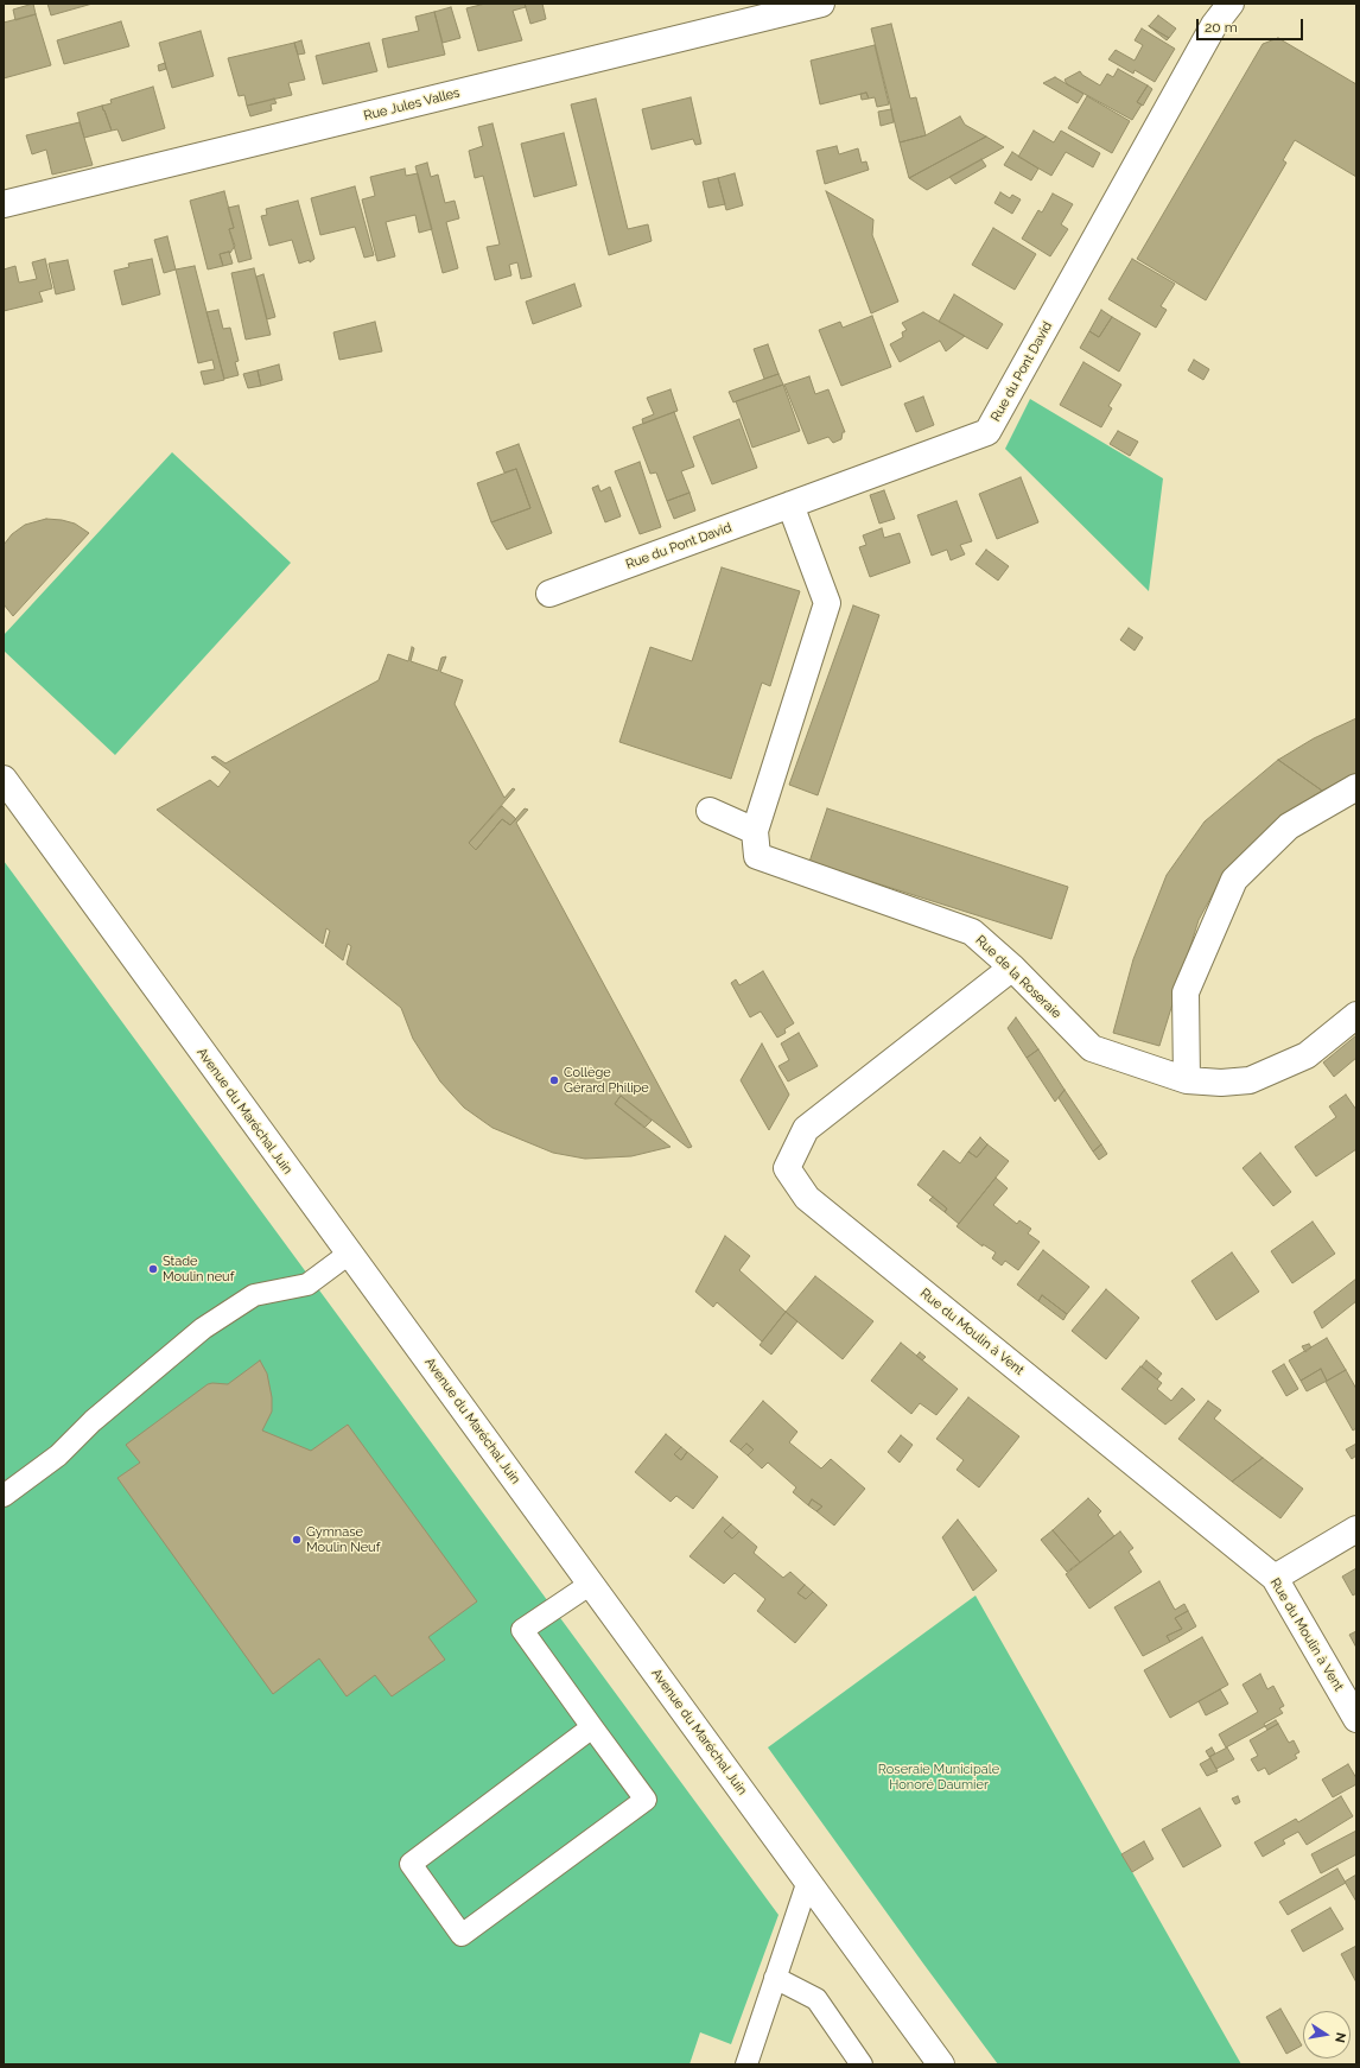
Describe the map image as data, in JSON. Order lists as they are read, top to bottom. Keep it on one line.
{"streets":{"street":["Rue Jules Valles","Rue du Pont David","Rue de la Roseraie","Avenue du Maréchal Juin","Rue du Moulin à Vent"]},"crossings":[["Rue du Pont David","Rue de la Roseraie"],["Rue de la Roseraie","Rue du Moulin à Vent"]],"parks":["Roseraie Municipale Honoré Daumier"],"places":["Collège Gérard Philipe","Stade Moulin neuf","Gymnase Moulin Neuf"],"scale_bar":"20 m","north":"right"}
